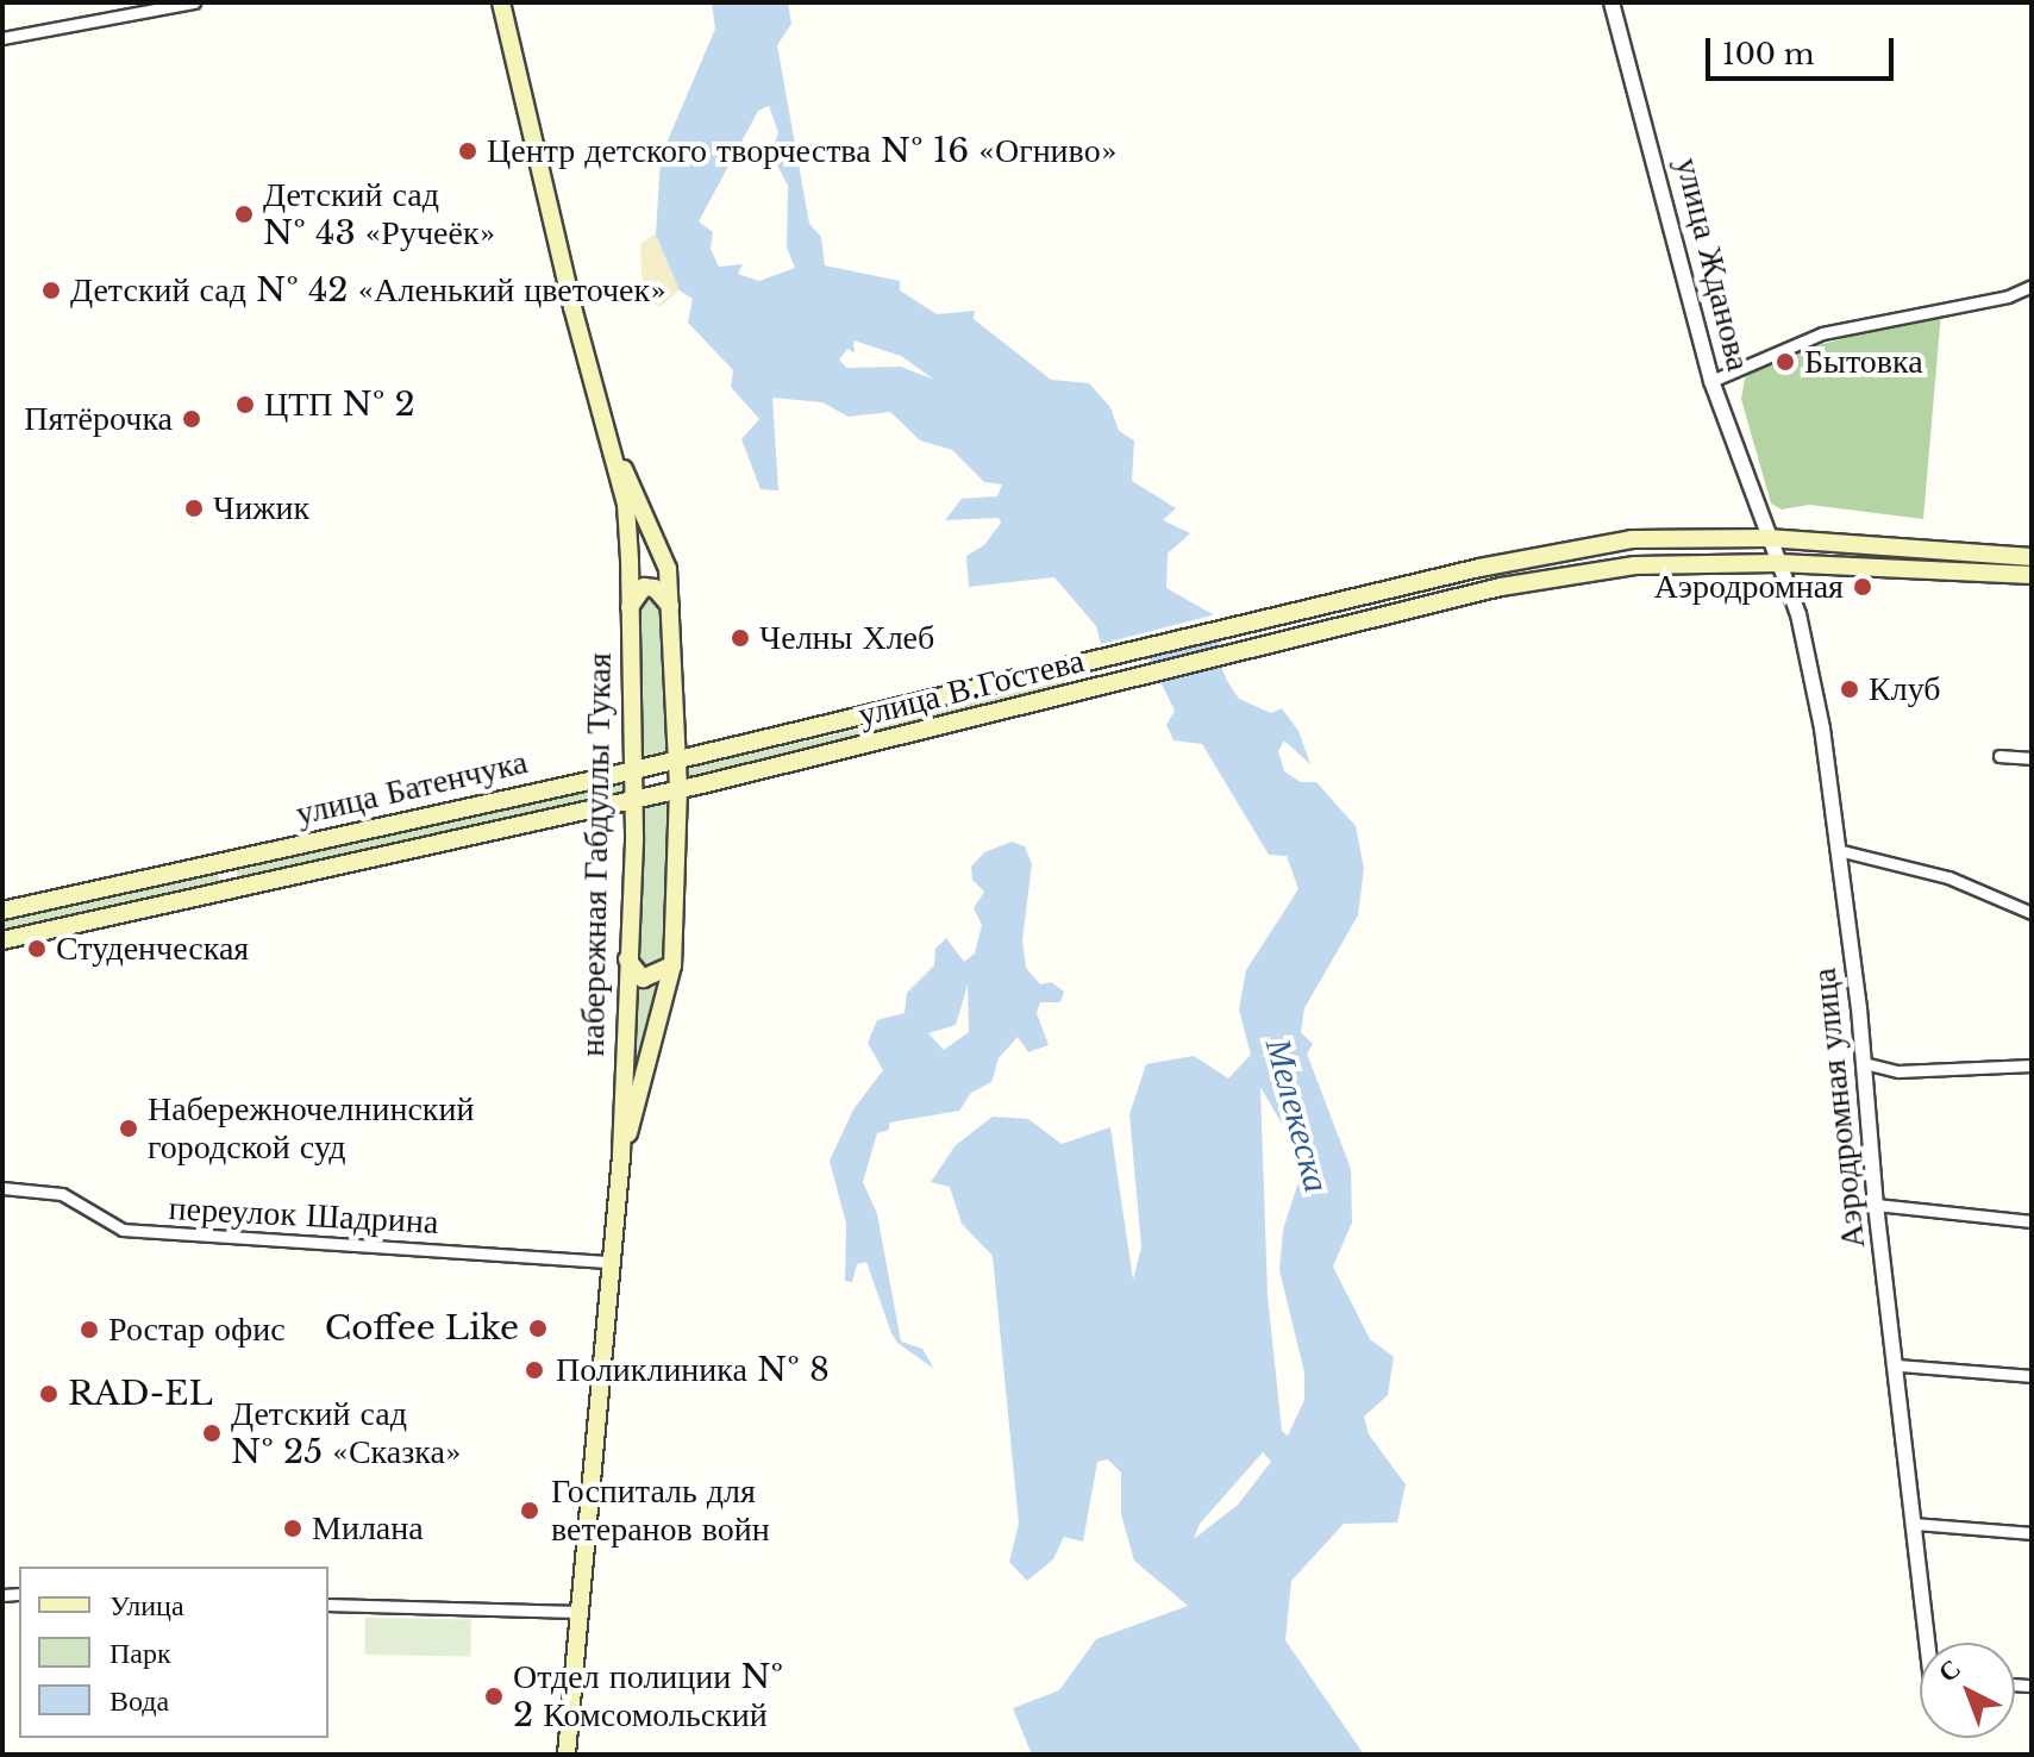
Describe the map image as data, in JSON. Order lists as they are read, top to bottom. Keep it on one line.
{"streets":{"main road":["улица В.Гостева","улица Батенчука","набережная Габдуллы Тукая"],"street":["улица Жданова","Аэродромная улица","переулок Шадрина"]},"crossings":[["улица Жданова","улица В.Гостева"],["улица Жданова","Аэродромная улица"],["улица В.Гостева","улица Батенчука"],["улица В.Гостева","Аэродромная улица"],["улица Батенчука","набережная Габдуллы Тукая"],["набережная Габдуллы Тукая","переулок Шадрина"]],"water":["Мелекеска"],"places":["Центр детского творчества № 16 «Огниво»","Детский сад № 43 «Ручеёк»","Детский сад № 42 «Аленький цветочек»","Бытовка","ЦТП № 2","Пятёрочка","Чижик","Аэродромная","Челны Хлеб","Клуб","Студенческая","Набережночелнинский городской суд","Coffee Like","Ростар офис","Поликлиника № 8","RAD-EL","Детский сад № 25 «Сказка»","Госпиталь для ветеранов войн","Милана","Отдел полиции № 2 Комсомольский"],"legend":["Улица","Парк","Вода"],"scale_bar":"100 m","north":"top left"}
